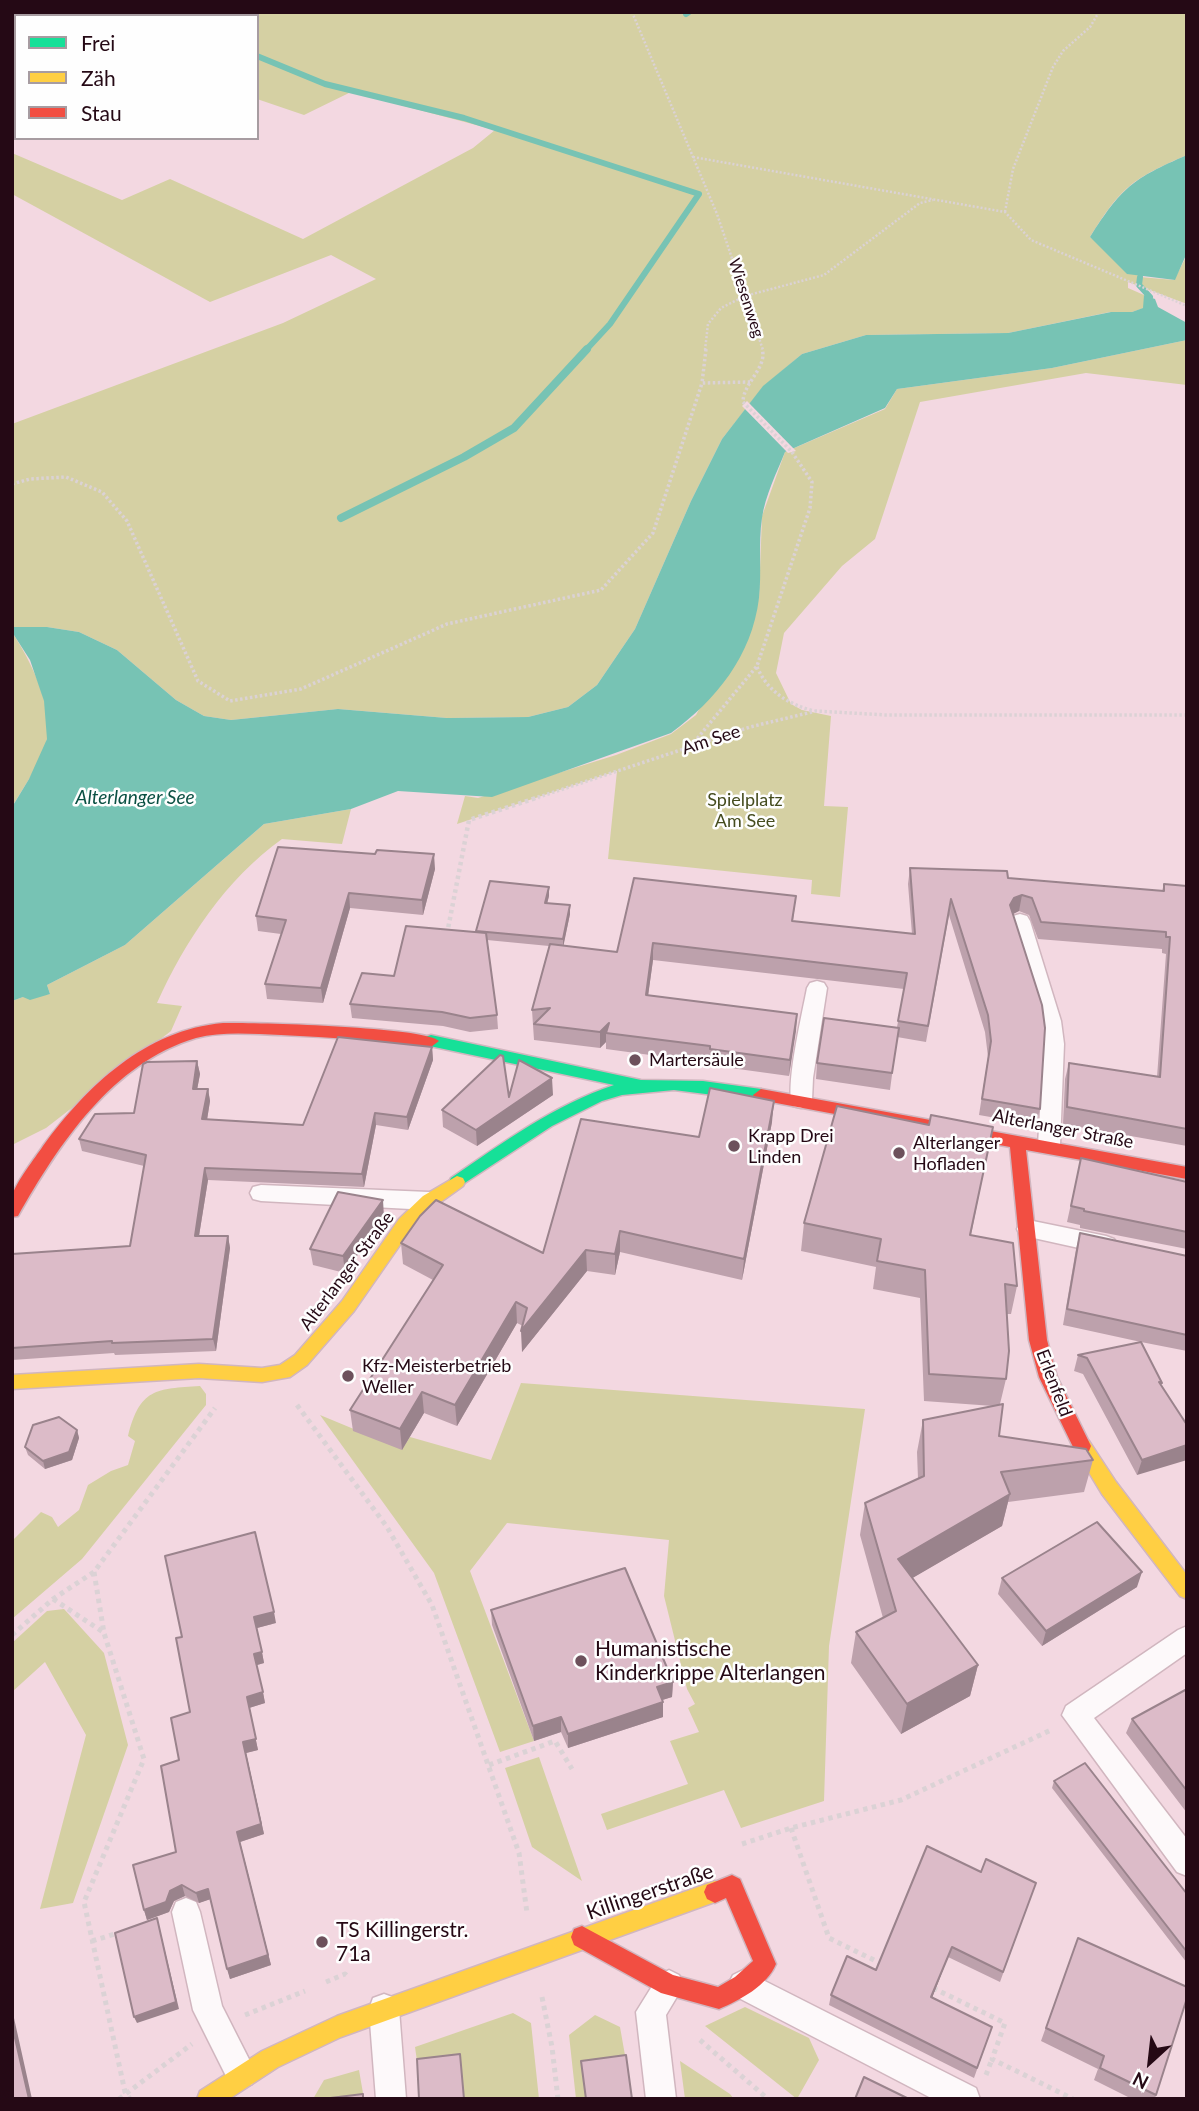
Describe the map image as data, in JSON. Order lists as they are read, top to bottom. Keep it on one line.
{"streets":{"street":["Alterlanger Straße","Erlenfeld","Killingerstraße"],"path":["Wiesenweg","Am See"]},"crossings":[["Wiesenweg","Am See"],["Alterlanger Straße","Erlenfeld"]],"water":["Alterlanger See"],"parks":["Spielplatz Am See"],"places":["Martersäule","Krapp Drei Linden","Alterlanger Hofladen","Kfz-Meisterbetrieb Weller","Humanistische Kinderkrippe Alterlangen","TS Killingerstr. 71a"],"legend":["Frei","Zäh","Stau"],"north":"bottom left"}
